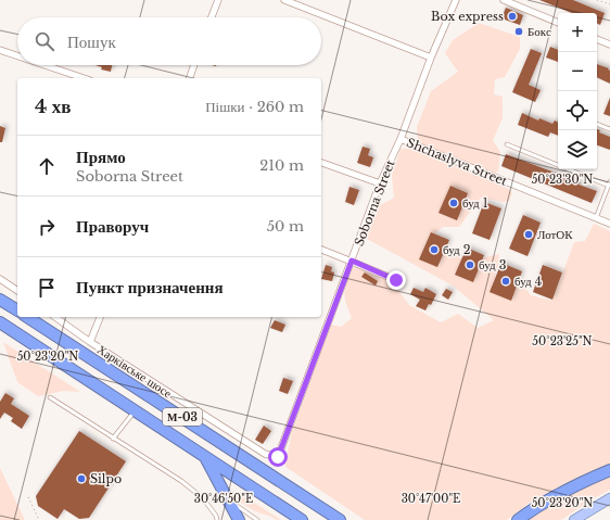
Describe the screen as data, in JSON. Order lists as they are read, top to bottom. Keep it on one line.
{"streets":{"highway":["Харківське шосе","М-03"],"street":["Shchaslyva Street","Soborna Street"]},"crossings":[["Shchaslyva Street","Soborna Street"]],"places":["Box express","Бокс","буд 1","ЛотОК","буд 2","буд 3","буд 4","Silpo"],"page":{"map_buttons":["+","−"],"search":"Пошук","heading":["4 хв","Пішки · 260 m"],"list":[["Прямо","Soborna Street","210 m"],["Праворуч","50 m"],"Пункт призначення"]},"coordinates":["50°23'30\"N","50°23'25\"N","50°23'20\"N","30°46'50\"E","30°47'00\"E"]}
